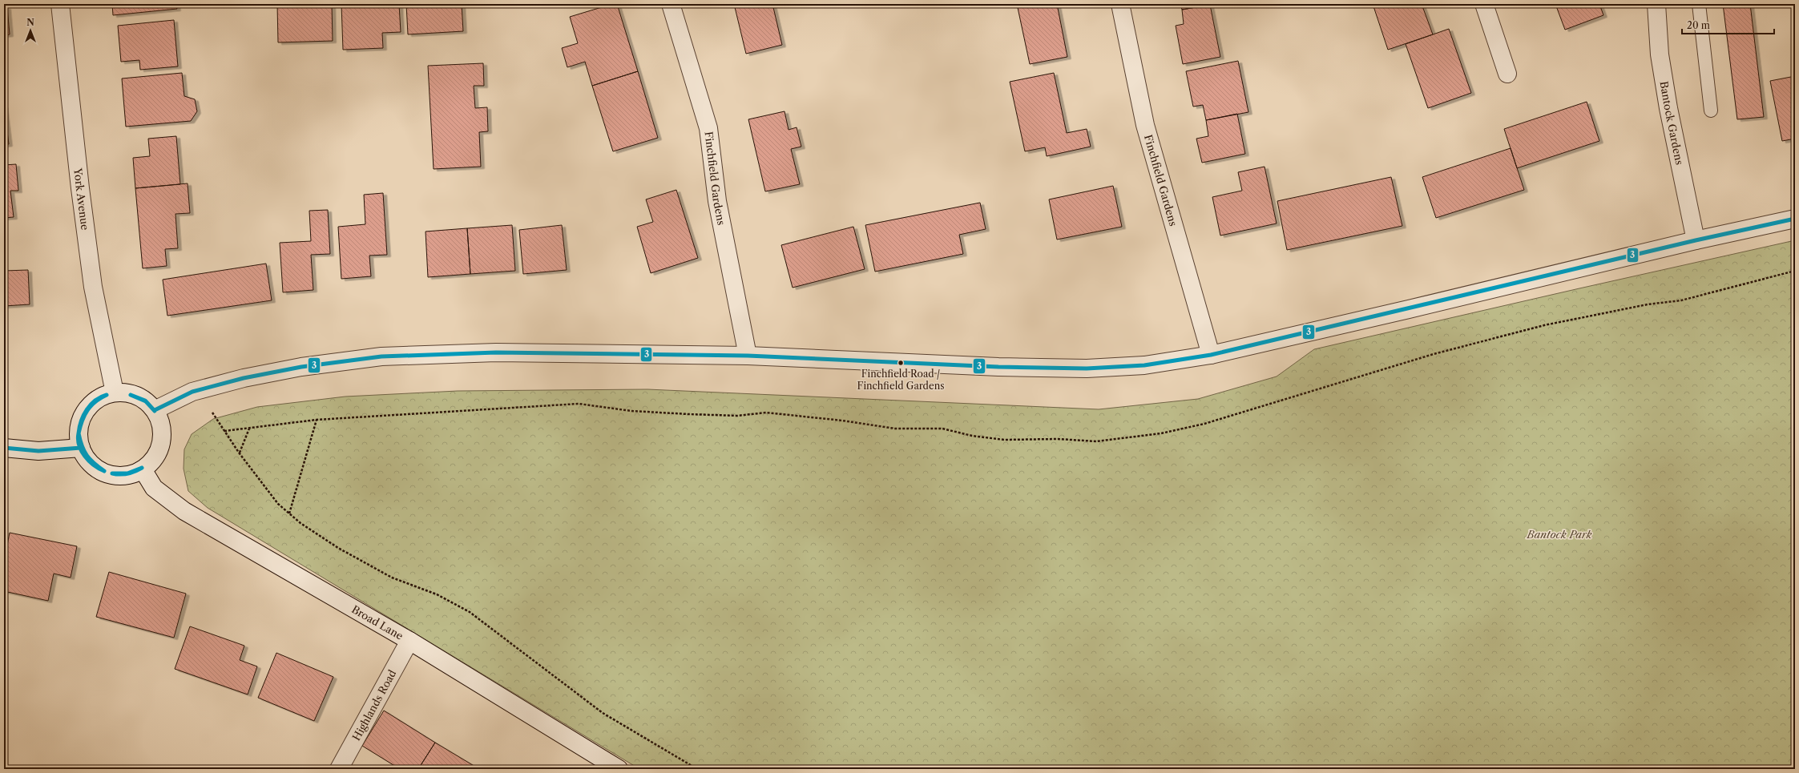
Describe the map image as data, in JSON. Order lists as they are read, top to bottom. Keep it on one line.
{"streets":{"street":["Bantock Gardens","Finchfield Gardens","York Avenue","Broad Lane","Highlands Road"]},"crossings":[["York Avenue","Broad Lane"],["Broad Lane","Highlands Road"]],"parks":["Bantock Park"],"places":["Finchfield Road / Finchfield Gardens"],"lines":["transit line 3"],"scale_bar":"20 m","north":"top"}
